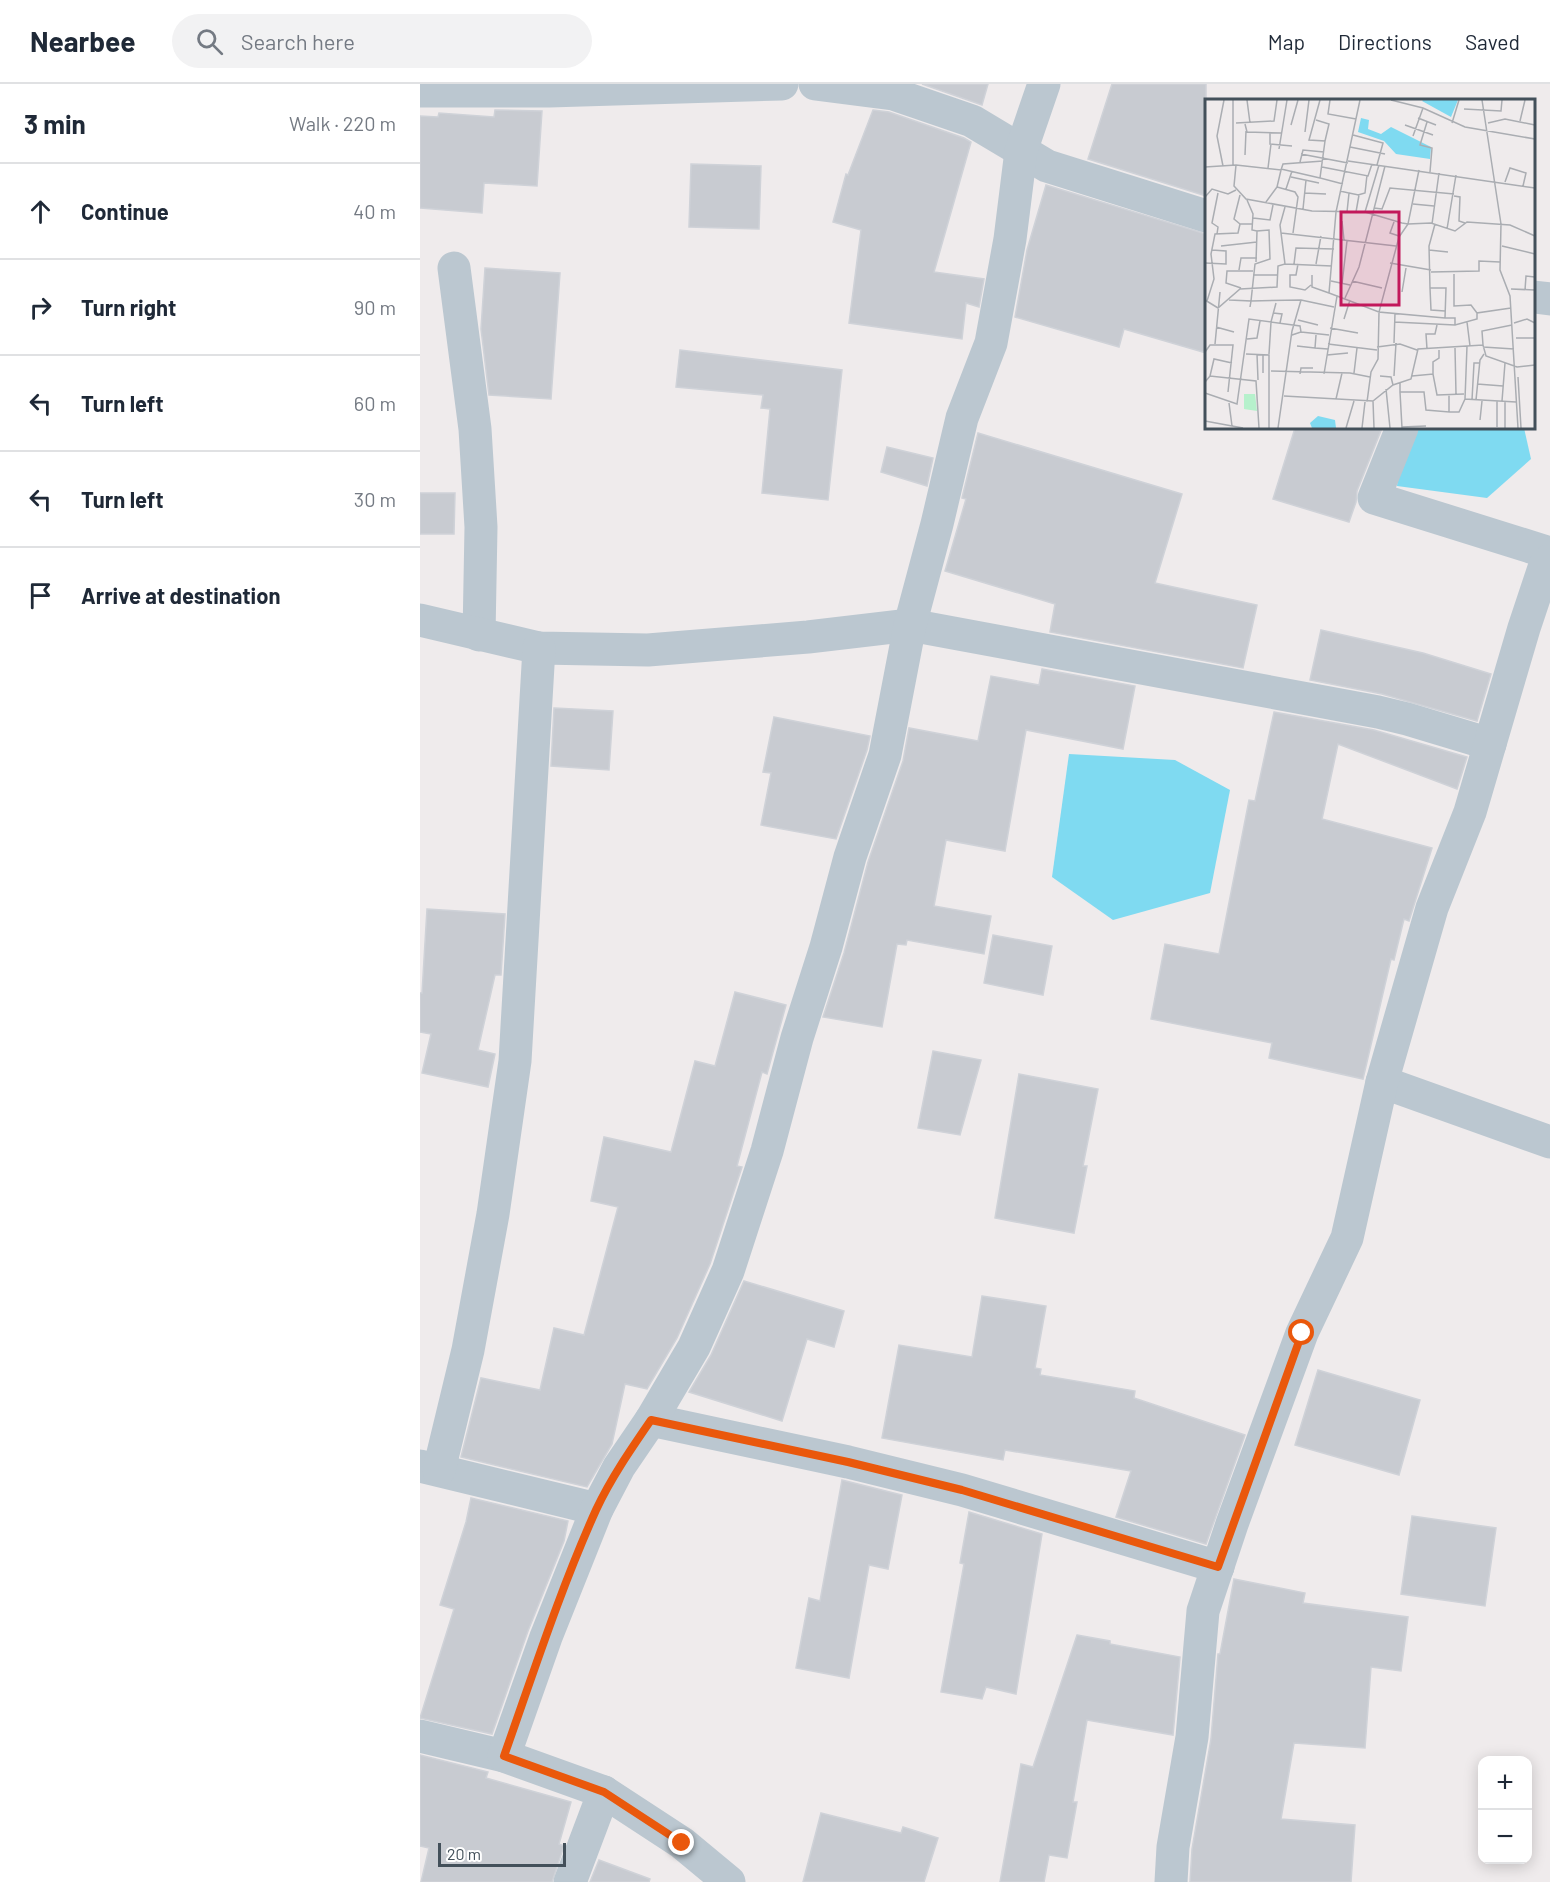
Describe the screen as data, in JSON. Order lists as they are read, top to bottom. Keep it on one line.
{"scale_bar":"20 m","page":{"header":"Nearbee","search":"Search here","nav":["Map","Directions","Saved"],"heading":["3 min","Walk · 220 m"],"list":[["Continue","40 m"],["Turn right","90 m"],["Turn left","60 m"],["Turn left","30 m"],"Arrive at destination"],"map_buttons":["+","−"],"scale":"20 m"}}
